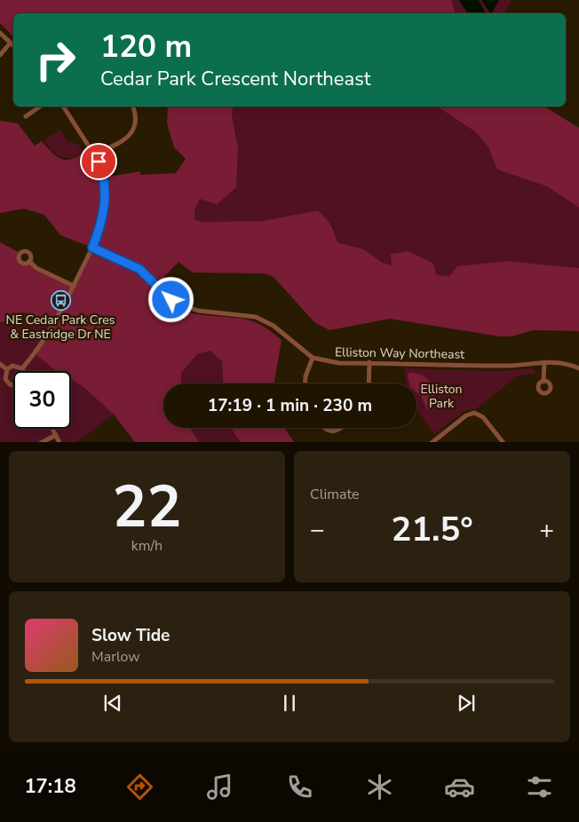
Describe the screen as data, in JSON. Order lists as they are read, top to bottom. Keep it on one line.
{"streets":{"street":["Elliston Way Northeast"]},"parks":["Elliston Park"],"places":{"bus stop":["NE Cedar Park Cres & Eastridge Dr NE"]},"page":{"turn":["120 m","Cedar Park Crescent Northeast"],"limit":"30","trip":"17:19 · 1 min · 230 m","tile":[["22","km/h"],"Climate"],"heat":["−","21.5°","+"],"song":["Slow Tide","Marlow"],"tabs":"17:18"}}
